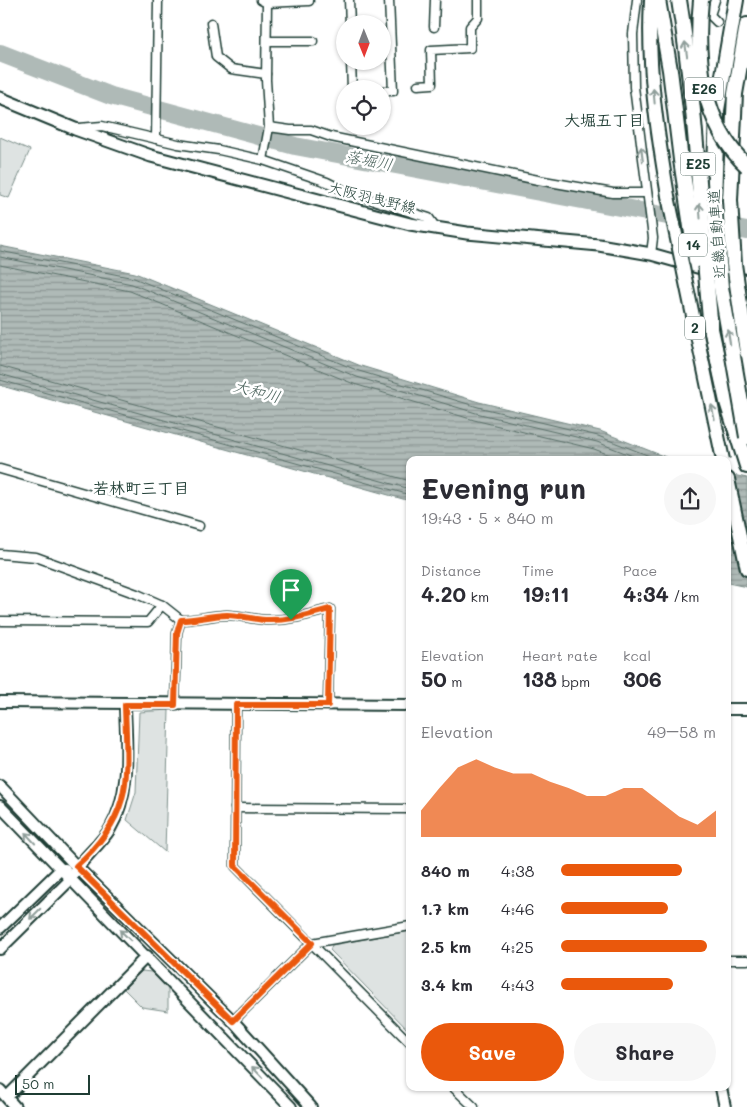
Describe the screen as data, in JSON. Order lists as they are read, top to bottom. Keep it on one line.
{"streets":{"highway":["E26","E25","近畿自動車道","14"],"main road":["大阪羽曳野線","2"]},"crossings":[["E25","14"]],"districts":["大堀五丁目","若林町三丁目"],"water":["落堀川","大和川"],"scale_bar":"50 m","north":"bottom","page":{"heading":["Evening run","19:43 · 5 × 840 m"],"stats":[["Distance","4.20 km"],["Time","19:11"],["Pace","4:34 /km"],["Elevation","50 m"],["Heart rate","138 bpm"],["kcal","306"]],"chart":["Elevation","49–58 m"],"list":[{"name":"840 m","note":"4:38"},{"name":"1.7 km","note":"4:46"},{"name":"2.5 km","note":"4:25"},{"name":"3.4 km","note":"4:43"}],"buttons":["Save","Share"],"scale":"50 m"}}
